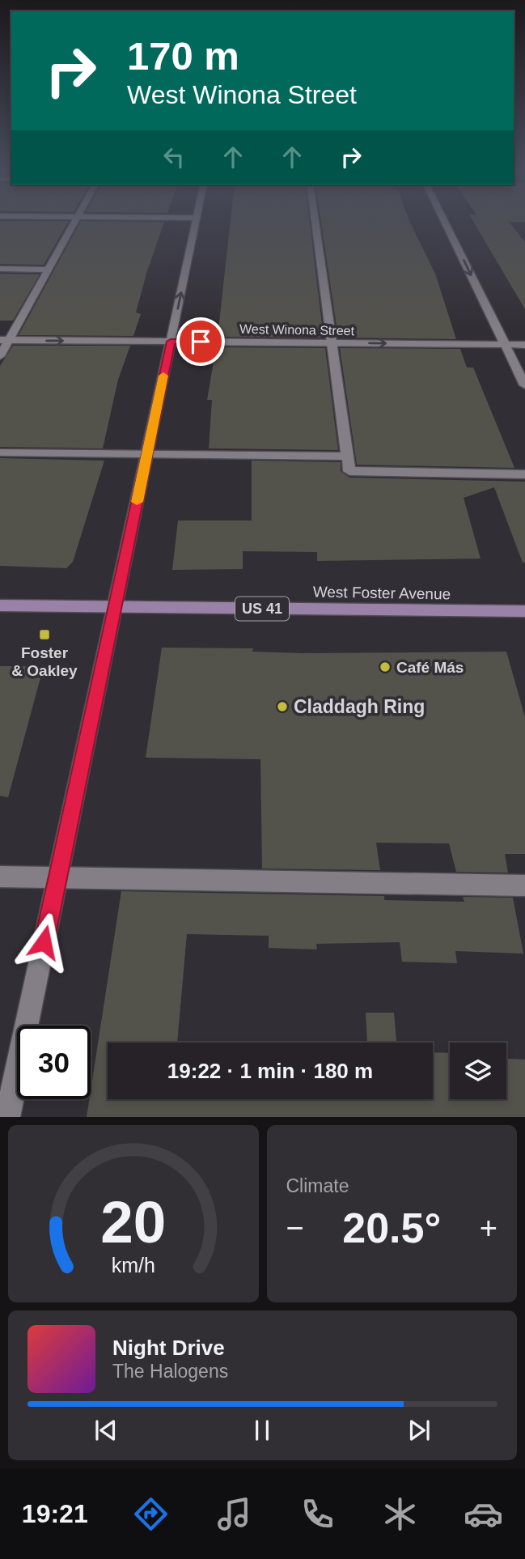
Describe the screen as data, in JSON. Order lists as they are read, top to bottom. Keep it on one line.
{"streets":{"main road":["West Foster Avenue","US 41"],"street":["West Winona Street"]},"places":{"transit":["Foster & Oakley"],"other":["Café Más","Claddagh Ring"]},"page":{"turn":["170 m","West Winona Street"],"limit":"30","trip":"19:22 · 1 min · 180 m","tile":"Climate","heat":["−","20.5°","+"],"song":["Night Drive","The Halogens"],"tabs":"19:21","gauge":["20","km/h"]}}
